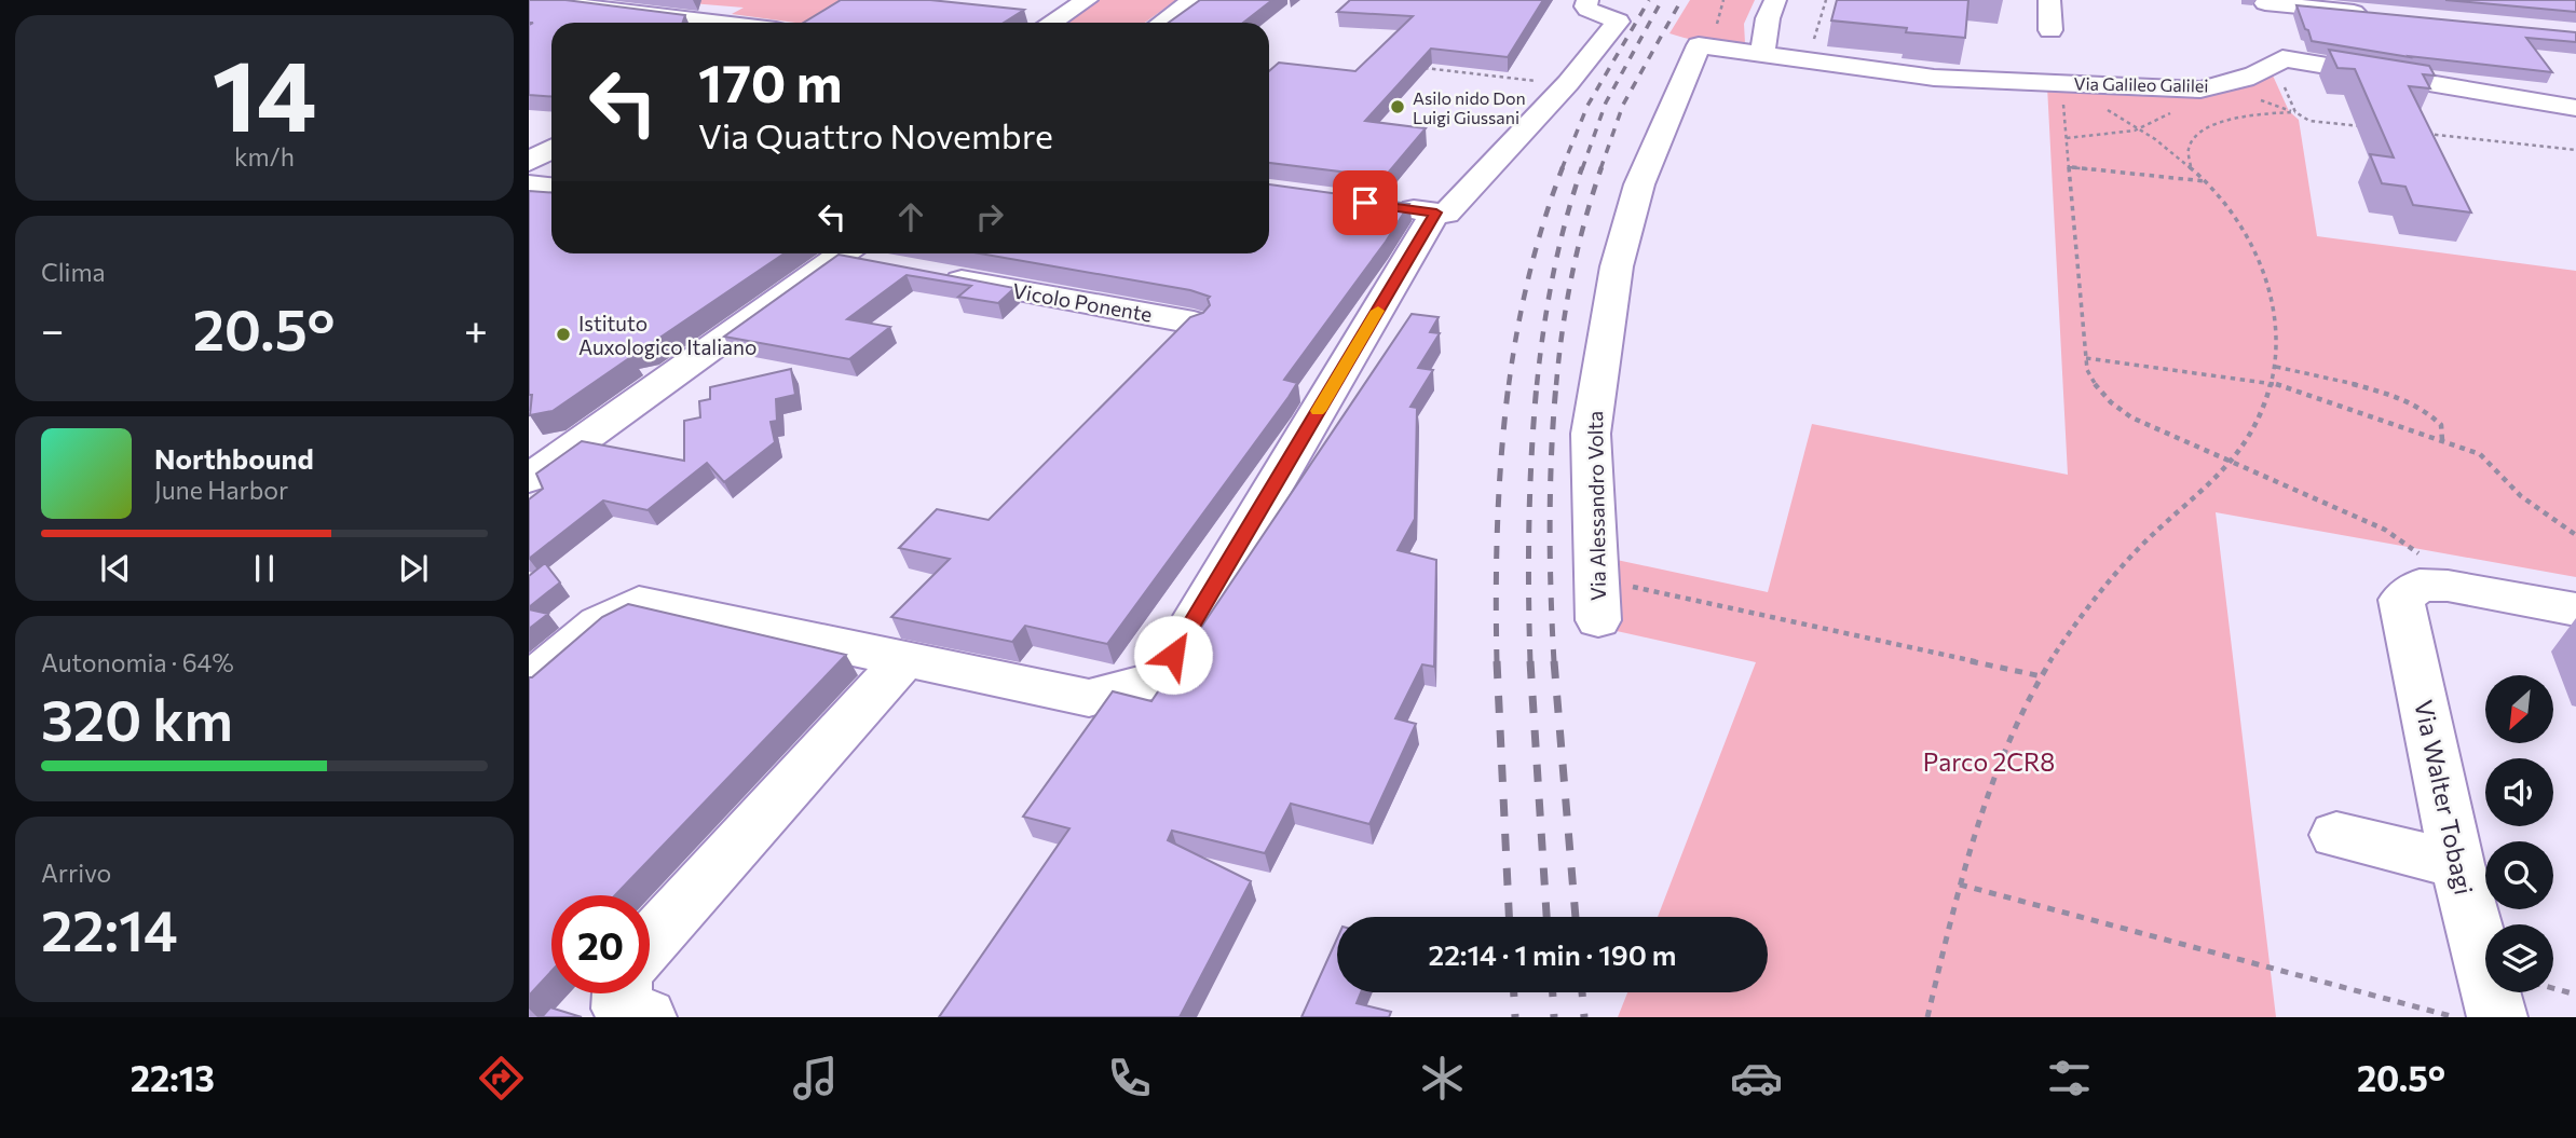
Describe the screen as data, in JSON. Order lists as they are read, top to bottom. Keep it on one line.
{"streets":{"street":["Via Galileo Galilei","Vicolo Ponente","Via Alessandro Volta","Via Walter Tobagi"]},"crossings":[["Via Galileo Galilei","Via Alessandro Volta"]],"parks":["Parco 2CR8"],"places":["Asilo nido Don Luigi Giussani","Istituto Auxologico Italiano"],"north":"bottom left","page":{"tile":[["14","km/h"],"Clima",["Autonomia · 64%","320 km"],["Arrivo","22:14"]],"turn":["170 m","Via Quattro Novembre"],"heat":["−","20.5°","+"],"song":["Northbound","June Harbor"],"limit":"20","trip":"22:14 · 1 min · 190 m","tabs":["22:13","20.5°"]}}
